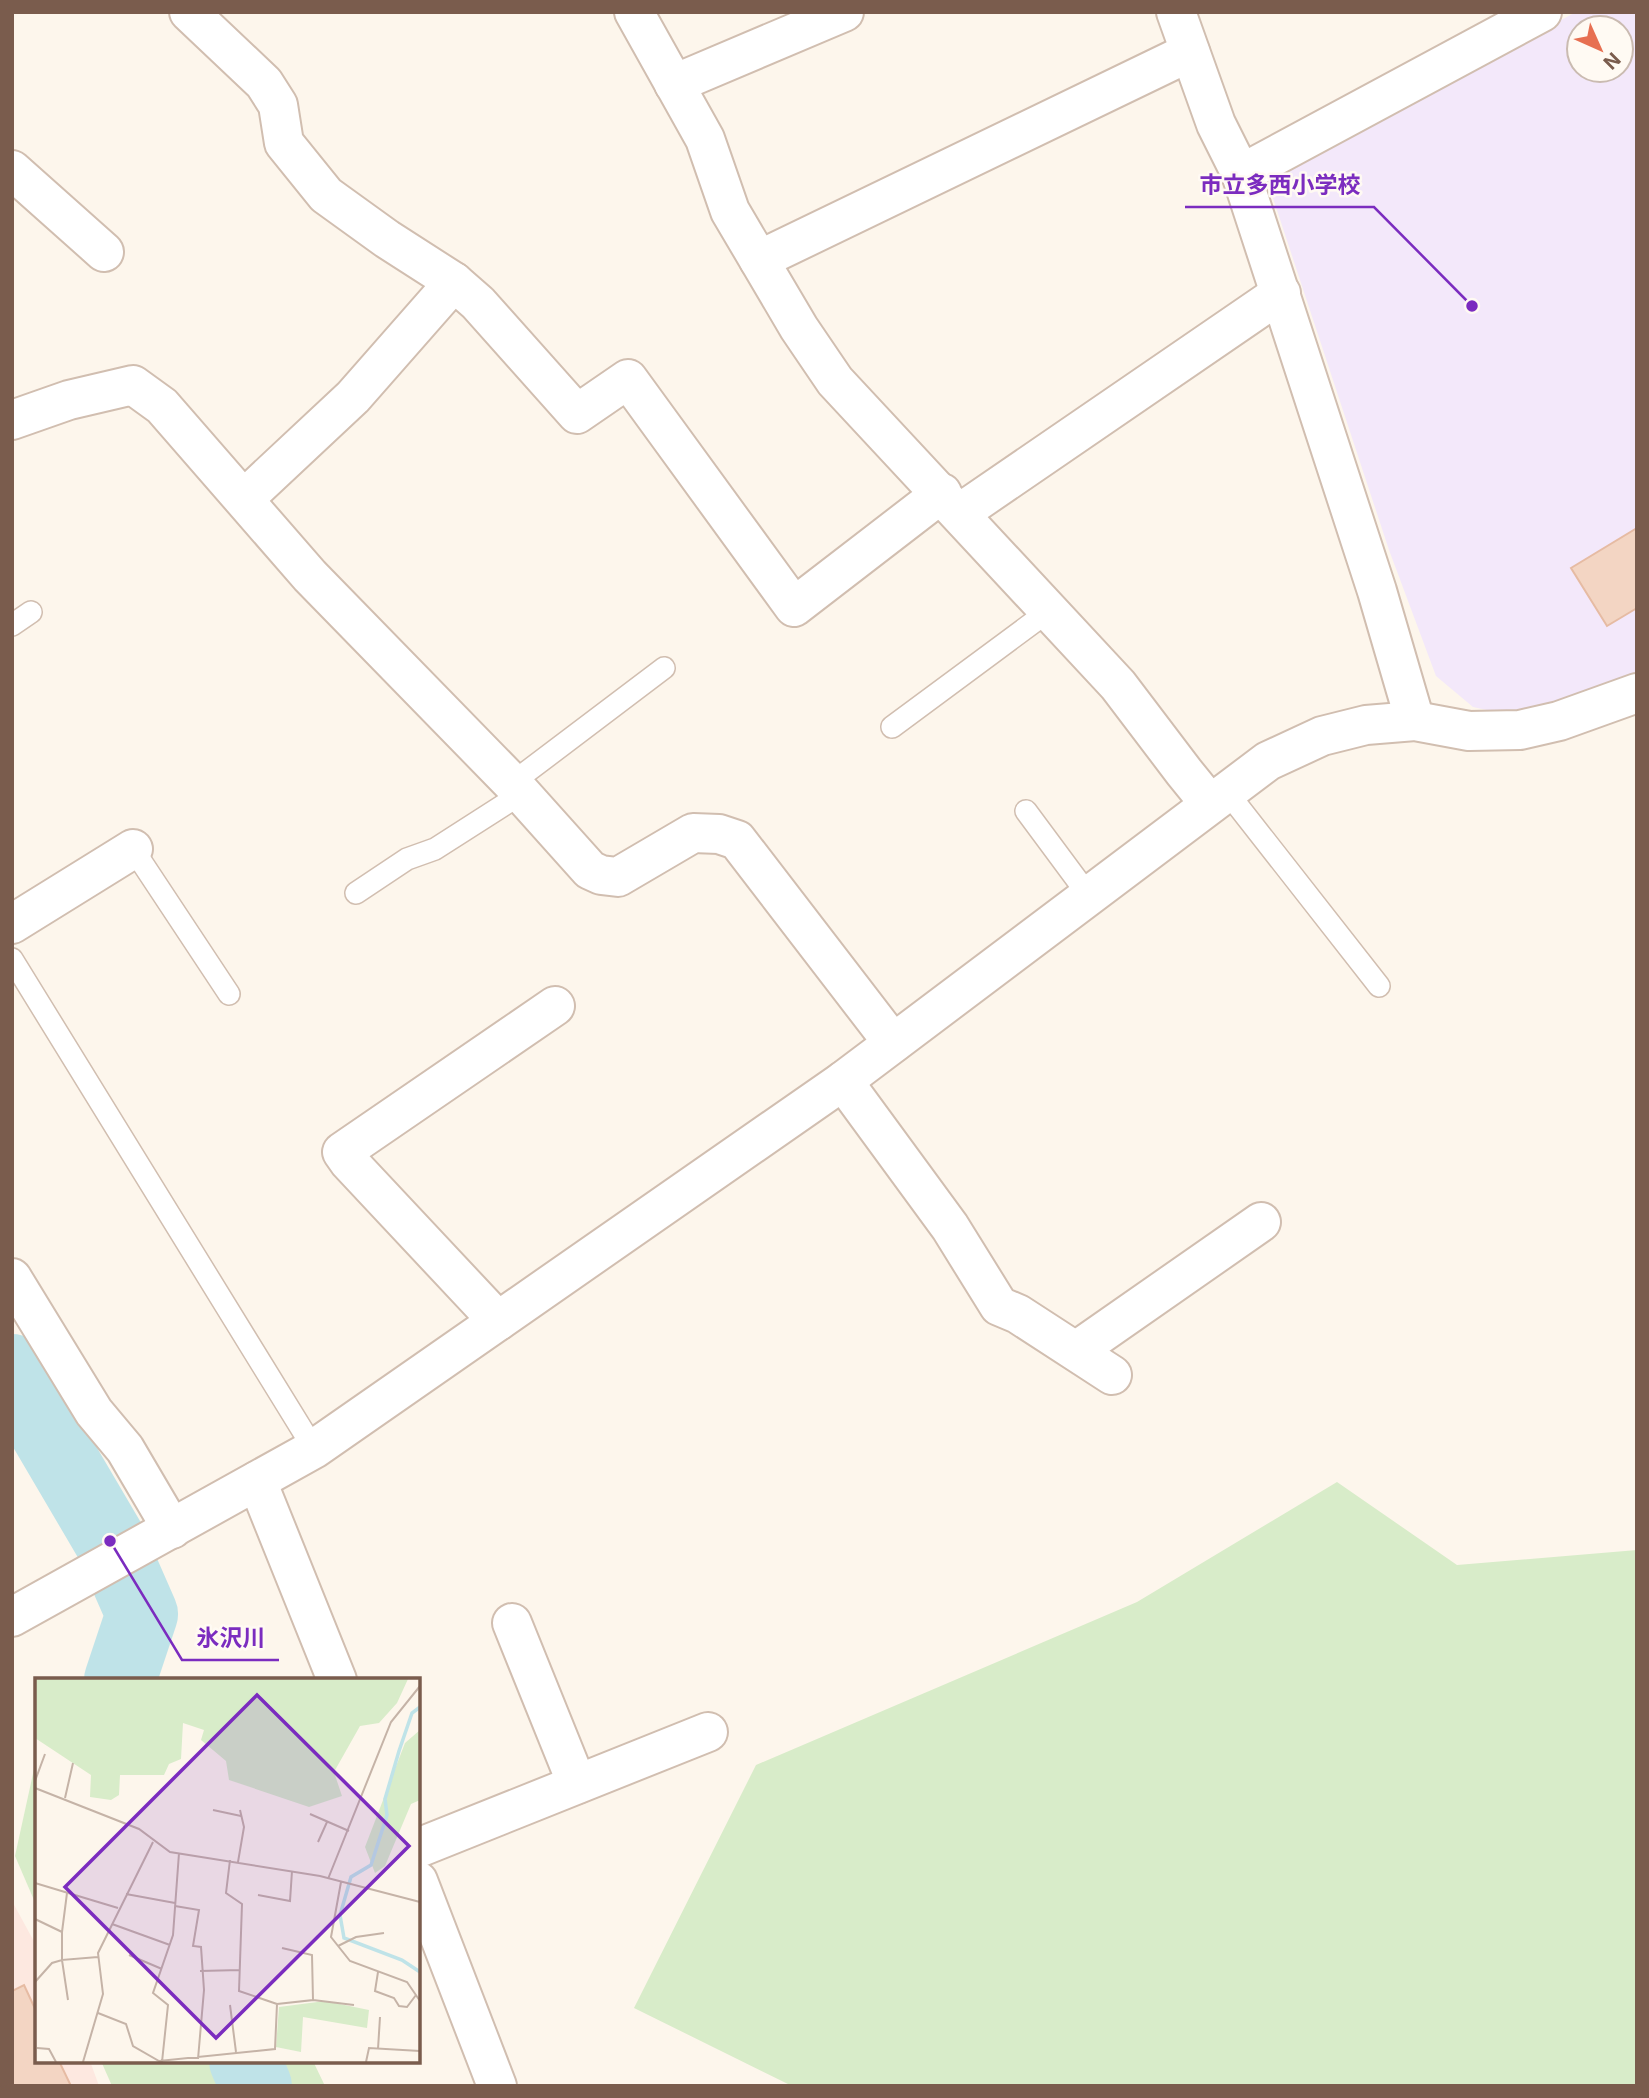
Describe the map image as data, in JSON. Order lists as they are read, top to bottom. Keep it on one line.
{"places":["市立多西小学校","氷沢川"],"north":"bottom right"}
